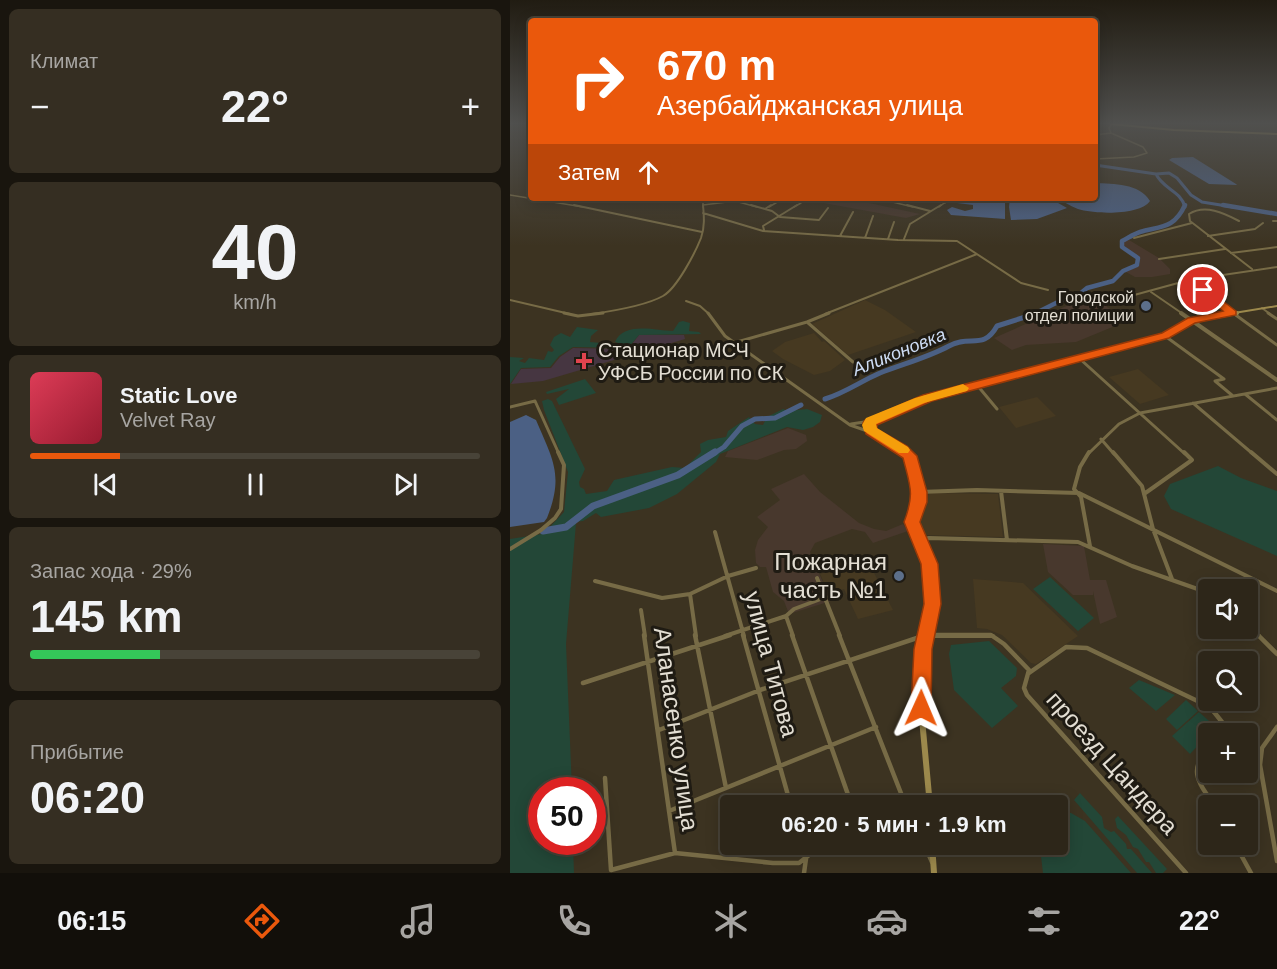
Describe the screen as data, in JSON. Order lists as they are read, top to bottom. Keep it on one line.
{"streets":{"street":["улица Титова","Аланасенко улица","проезд Цандера"]},"water":["Аликоновка"],"places":{"other":["Городской отдел полиции","Пожарная часть №1"],"health":["Стационар МСЧ УФСБ России по СК"]},"page":{"tile":["Климат",["40","km/h"],["Запас хода · 29%","145 km"],["Прибытие","06:20"]],"turn":["670 m","Азербайджанская улица"],"heat":["−","22°","+"],"then":"Затем","song":["Static Love","Velvet Ray"],"map_buttons":["+","−"],"limit":"50","trip":"06:20 · 5 мин · 1.9 km","tabs":["06:15","22°"]}}
